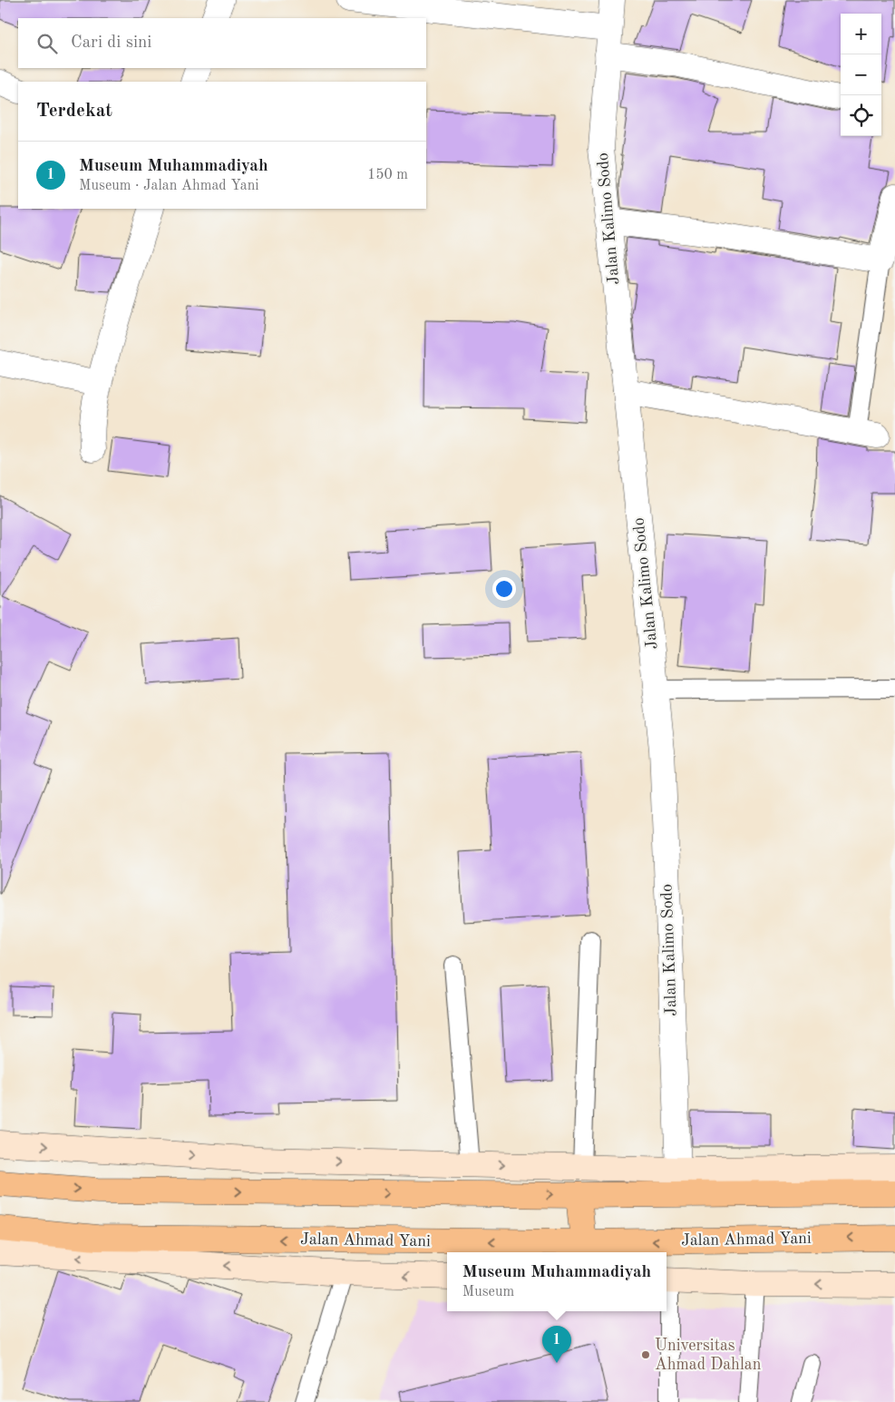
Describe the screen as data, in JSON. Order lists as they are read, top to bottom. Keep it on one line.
{"streets":{"highway":["Jalan Ahmad Yani"],"street":["Jalan Kalimo Sodo"]},"places":["Universitas Ahmad Dahlan"],"page":{"map_buttons":["+","−"],"search":"Cari di sini","heading":"Terdekat","list":[{"mark":"1","name":"Museum Muhammadiyah","note":"Museum · Jalan Ahmad Yani","value":"150 m"}],"popup":["Museum Muhammadiyah","Museum"],"pins":"1"}}
